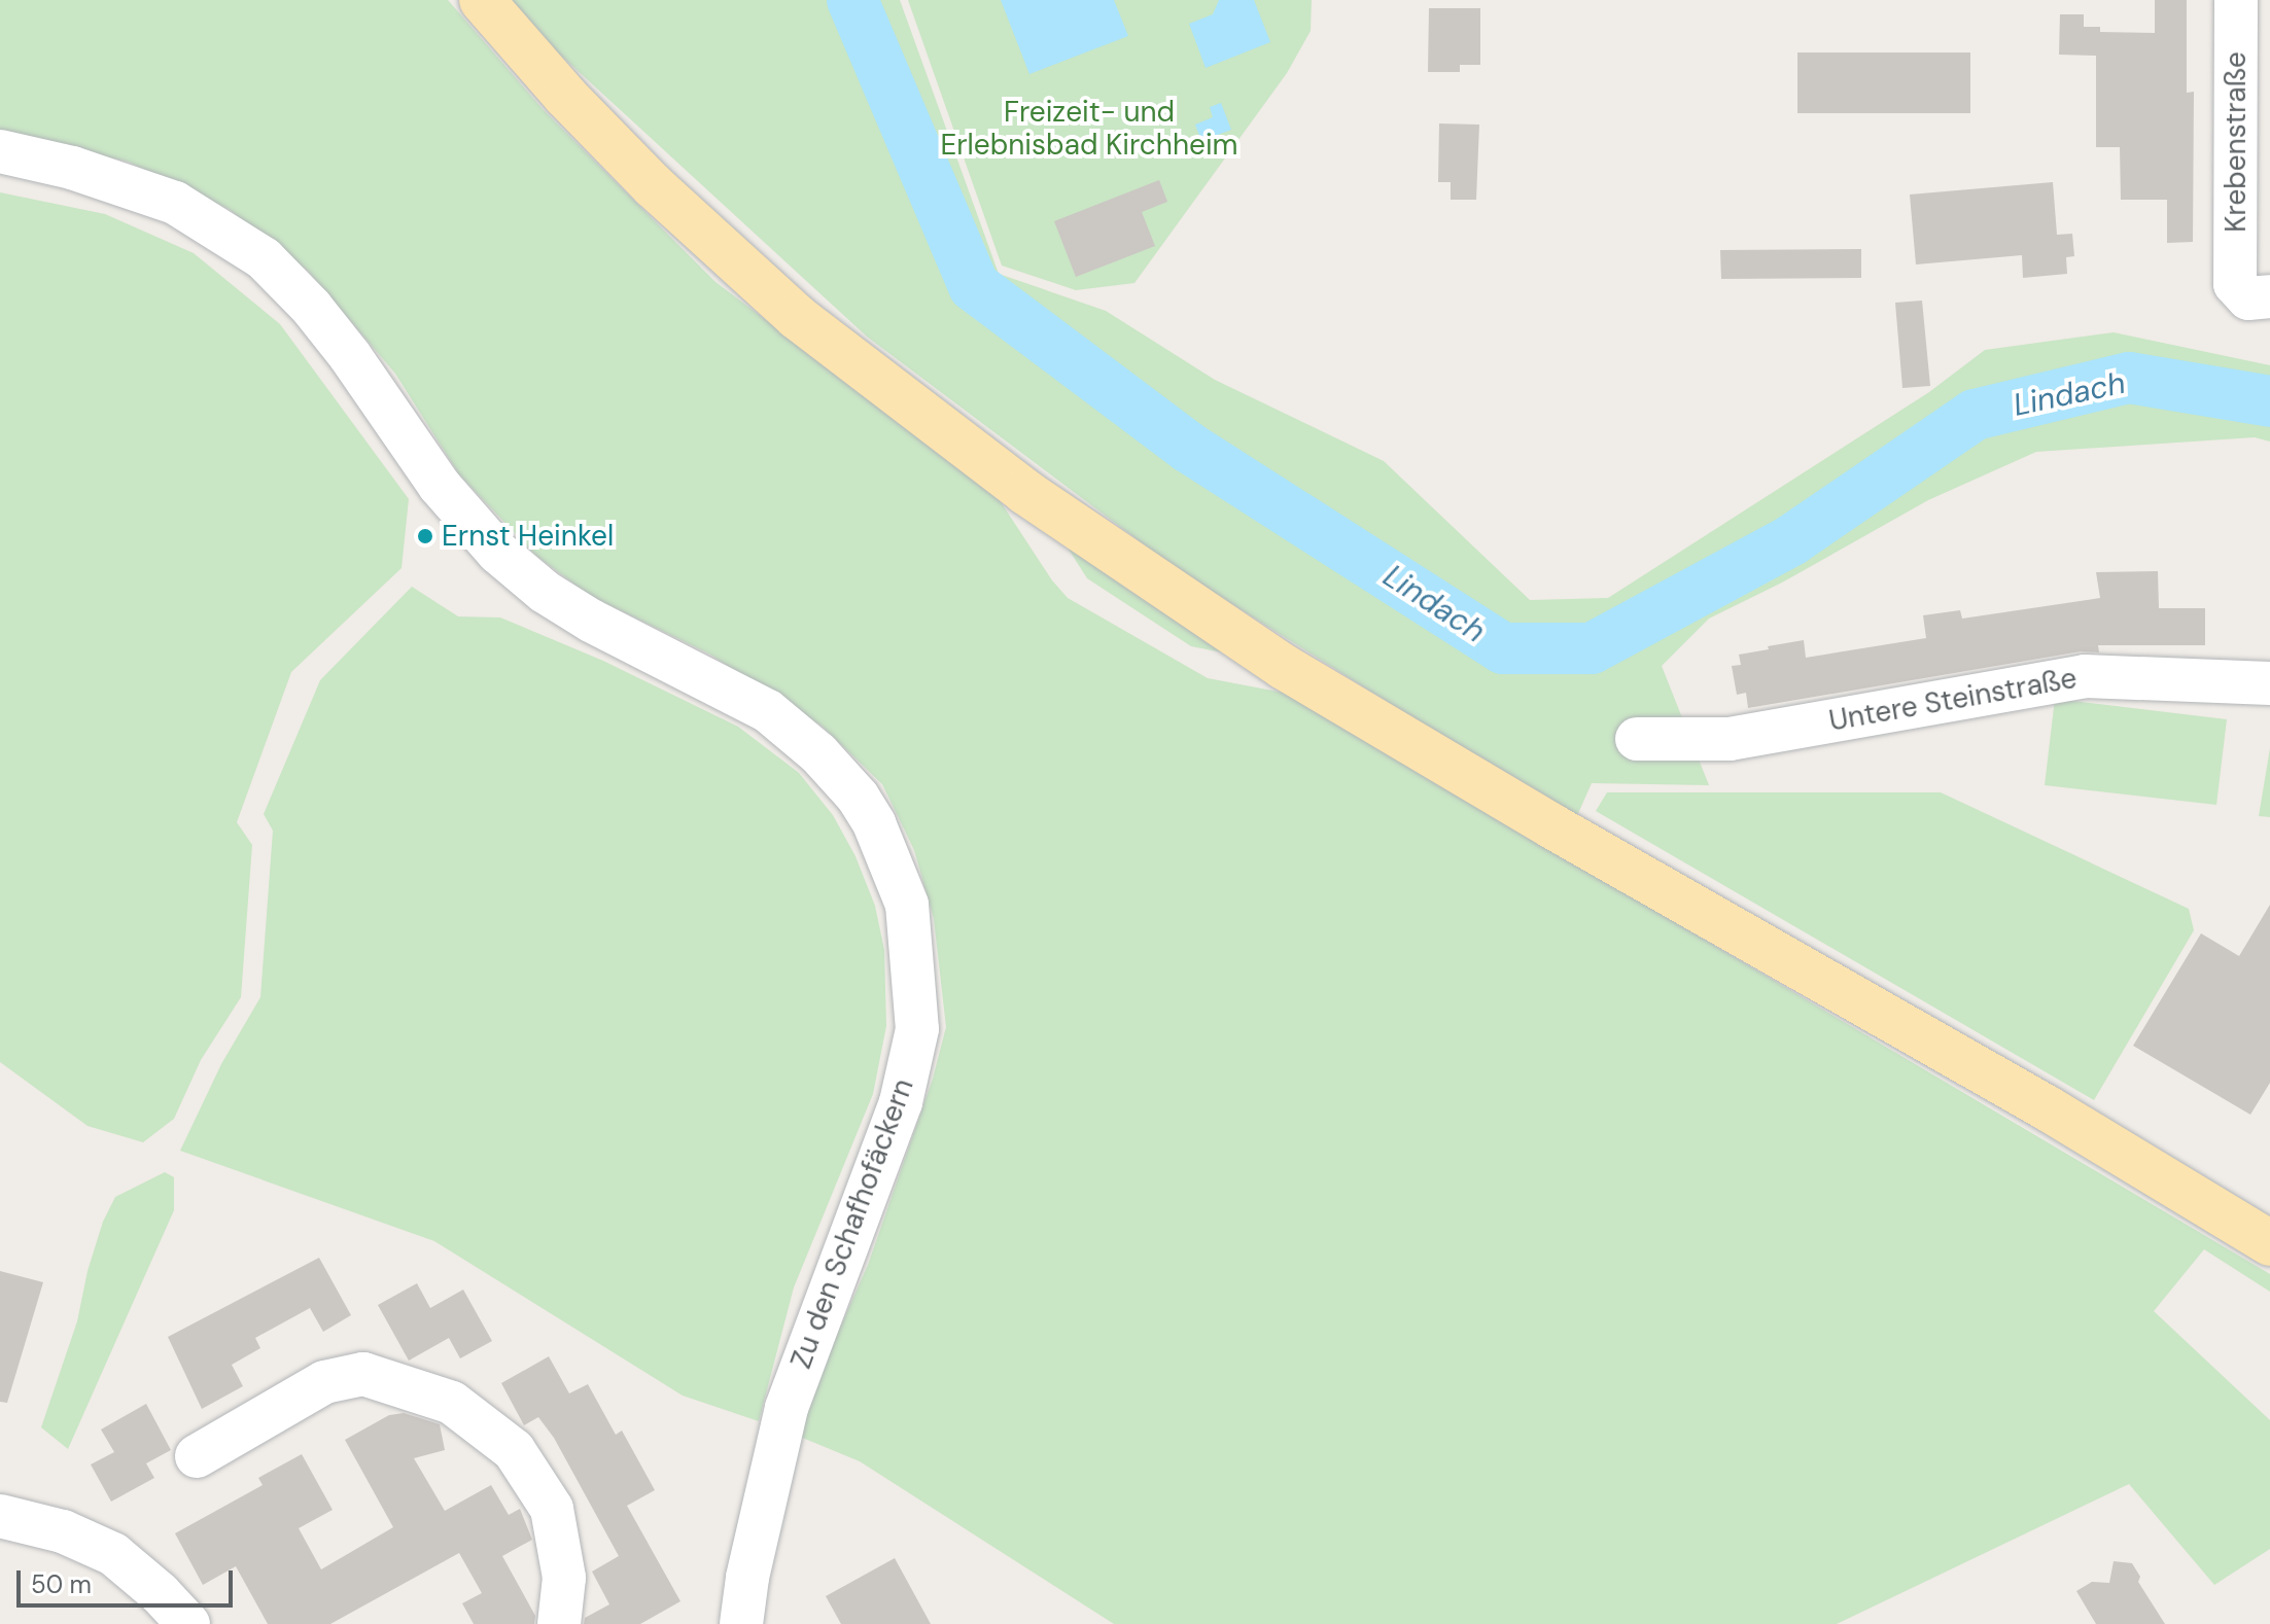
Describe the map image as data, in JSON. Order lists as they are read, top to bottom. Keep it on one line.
{"streets":{"street":["Krebenstraße","Untere Steinstraße","Zu den Schafhofäckern"]},"water":["Lindach"],"parks":["Freizeit- und Erlebnisbad Kirchheim"],"places":["Ernst Heinkel"],"scale_bar":"50 m"}
